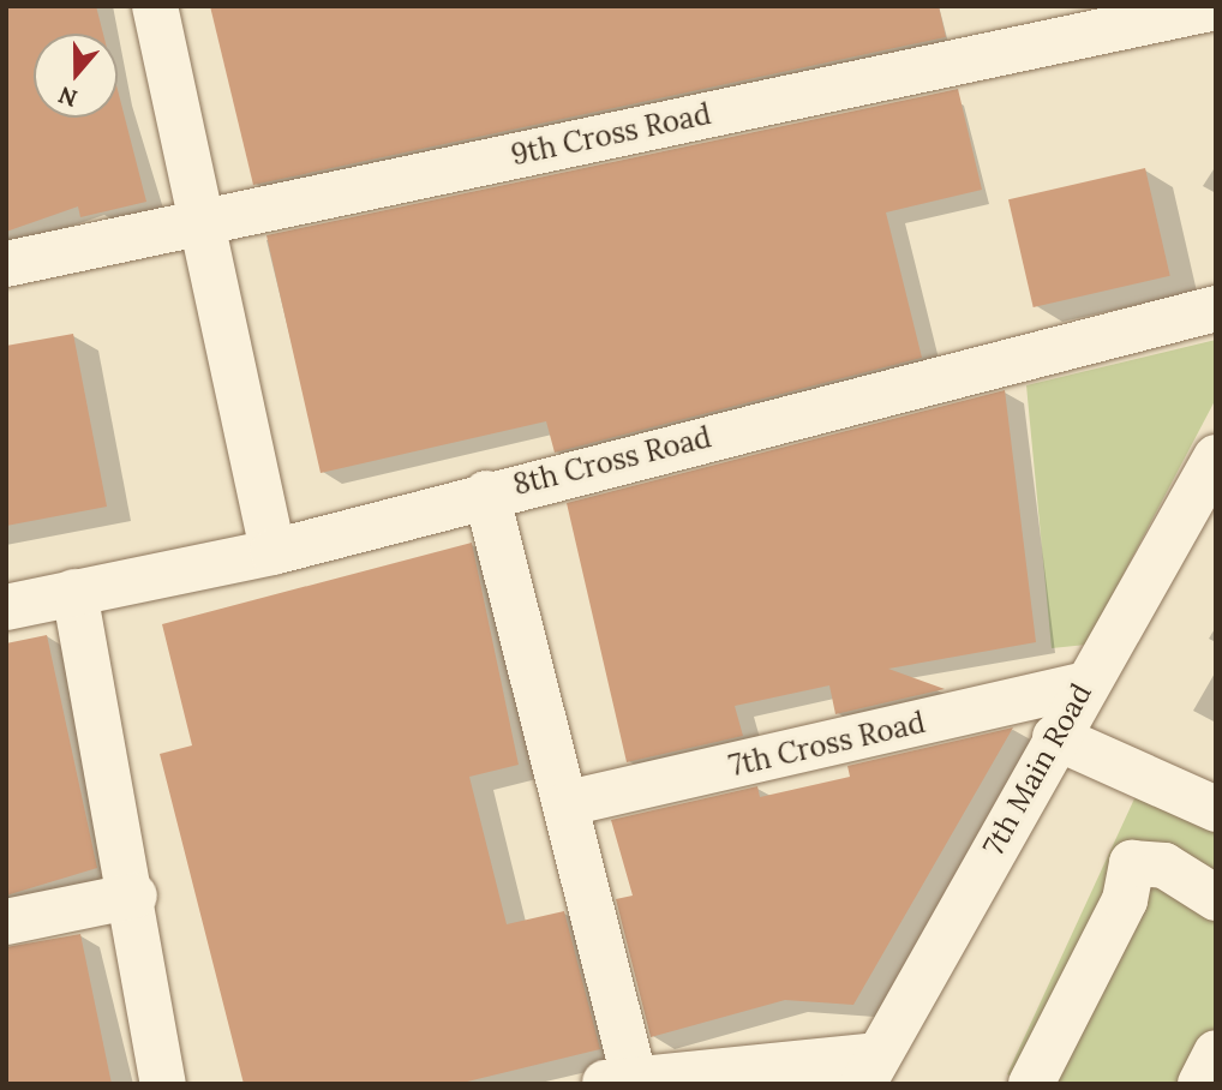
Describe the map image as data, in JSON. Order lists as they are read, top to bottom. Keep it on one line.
{"streets":{"street":["9th Cross Road","8th Cross Road","7th Cross Road","7th Main Road"]},"crossings":[["7th Cross Road","7th Main Road"]],"north":"bottom"}
